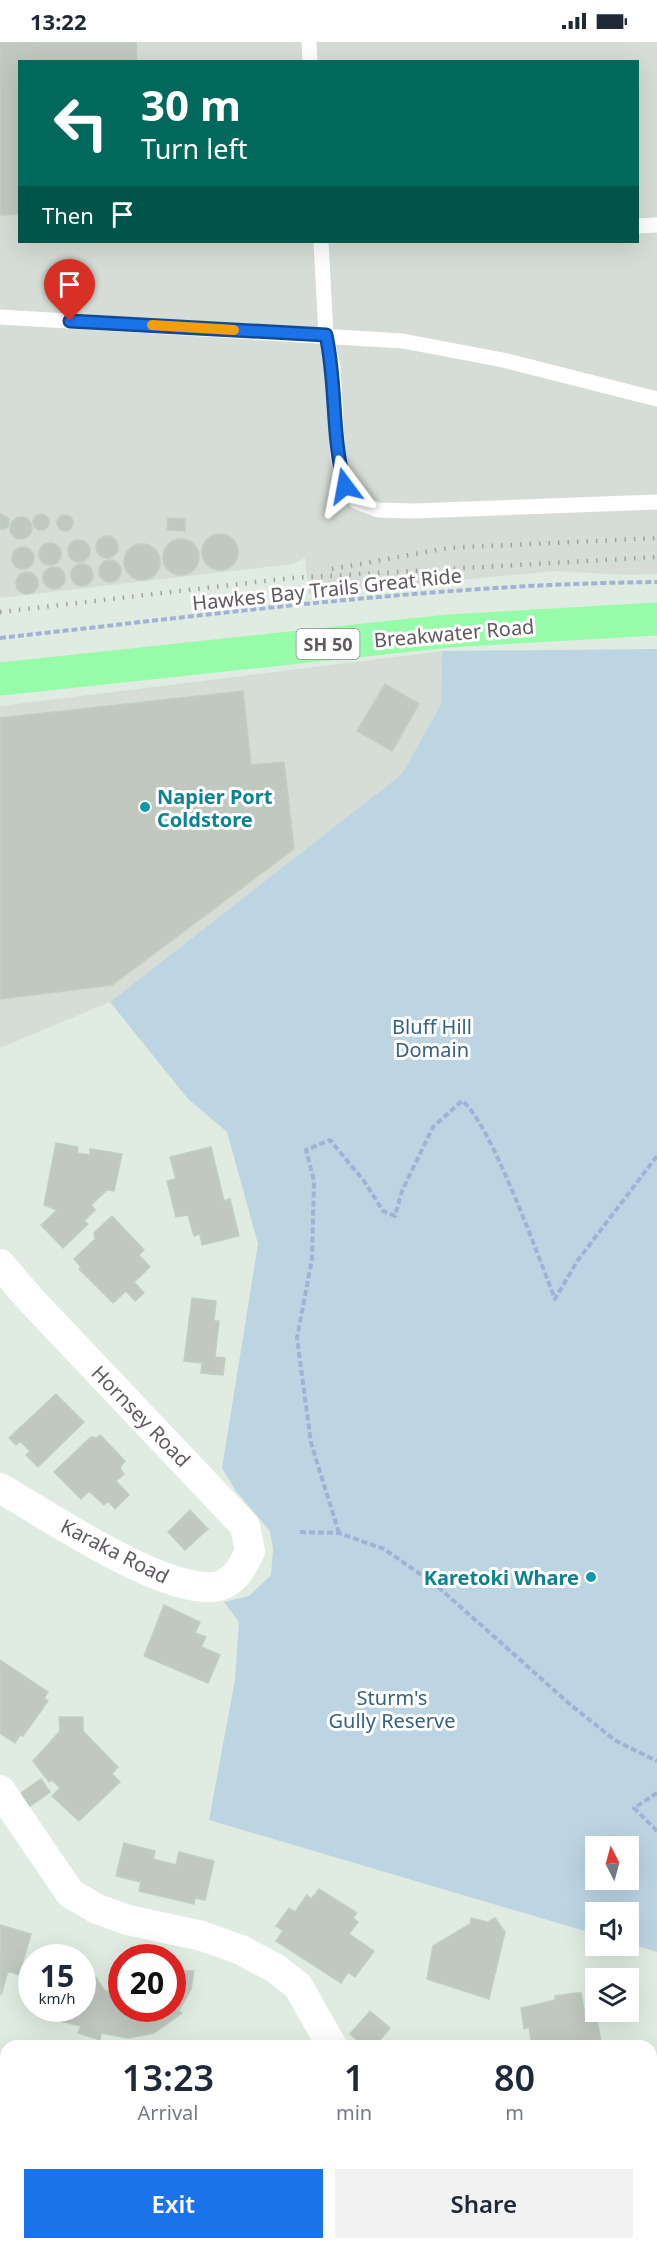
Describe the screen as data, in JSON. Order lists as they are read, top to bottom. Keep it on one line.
{"streets":{"highway":["Breakwater Road","SH 50"],"street":["Hornsey Road","Karaka Road"],"path":["Hawkes Bay Trails Great Ride"]},"crossings":[["Hornsey Road","Karaka Road"]],"parks":["Bluff Hill Domain","Sturm's Gully Reserve"],"places":["Napier Port Coldstore","Karetoki Whare"],"north":"top","page":{"status":"13:22","turn":["30 m","Turn left"],"then":"Then","speed":"15 km/h","limit":"20","eta":["13:23","Arrival","1","min","80","m"],"buttons":["Exit","Share"]}}
